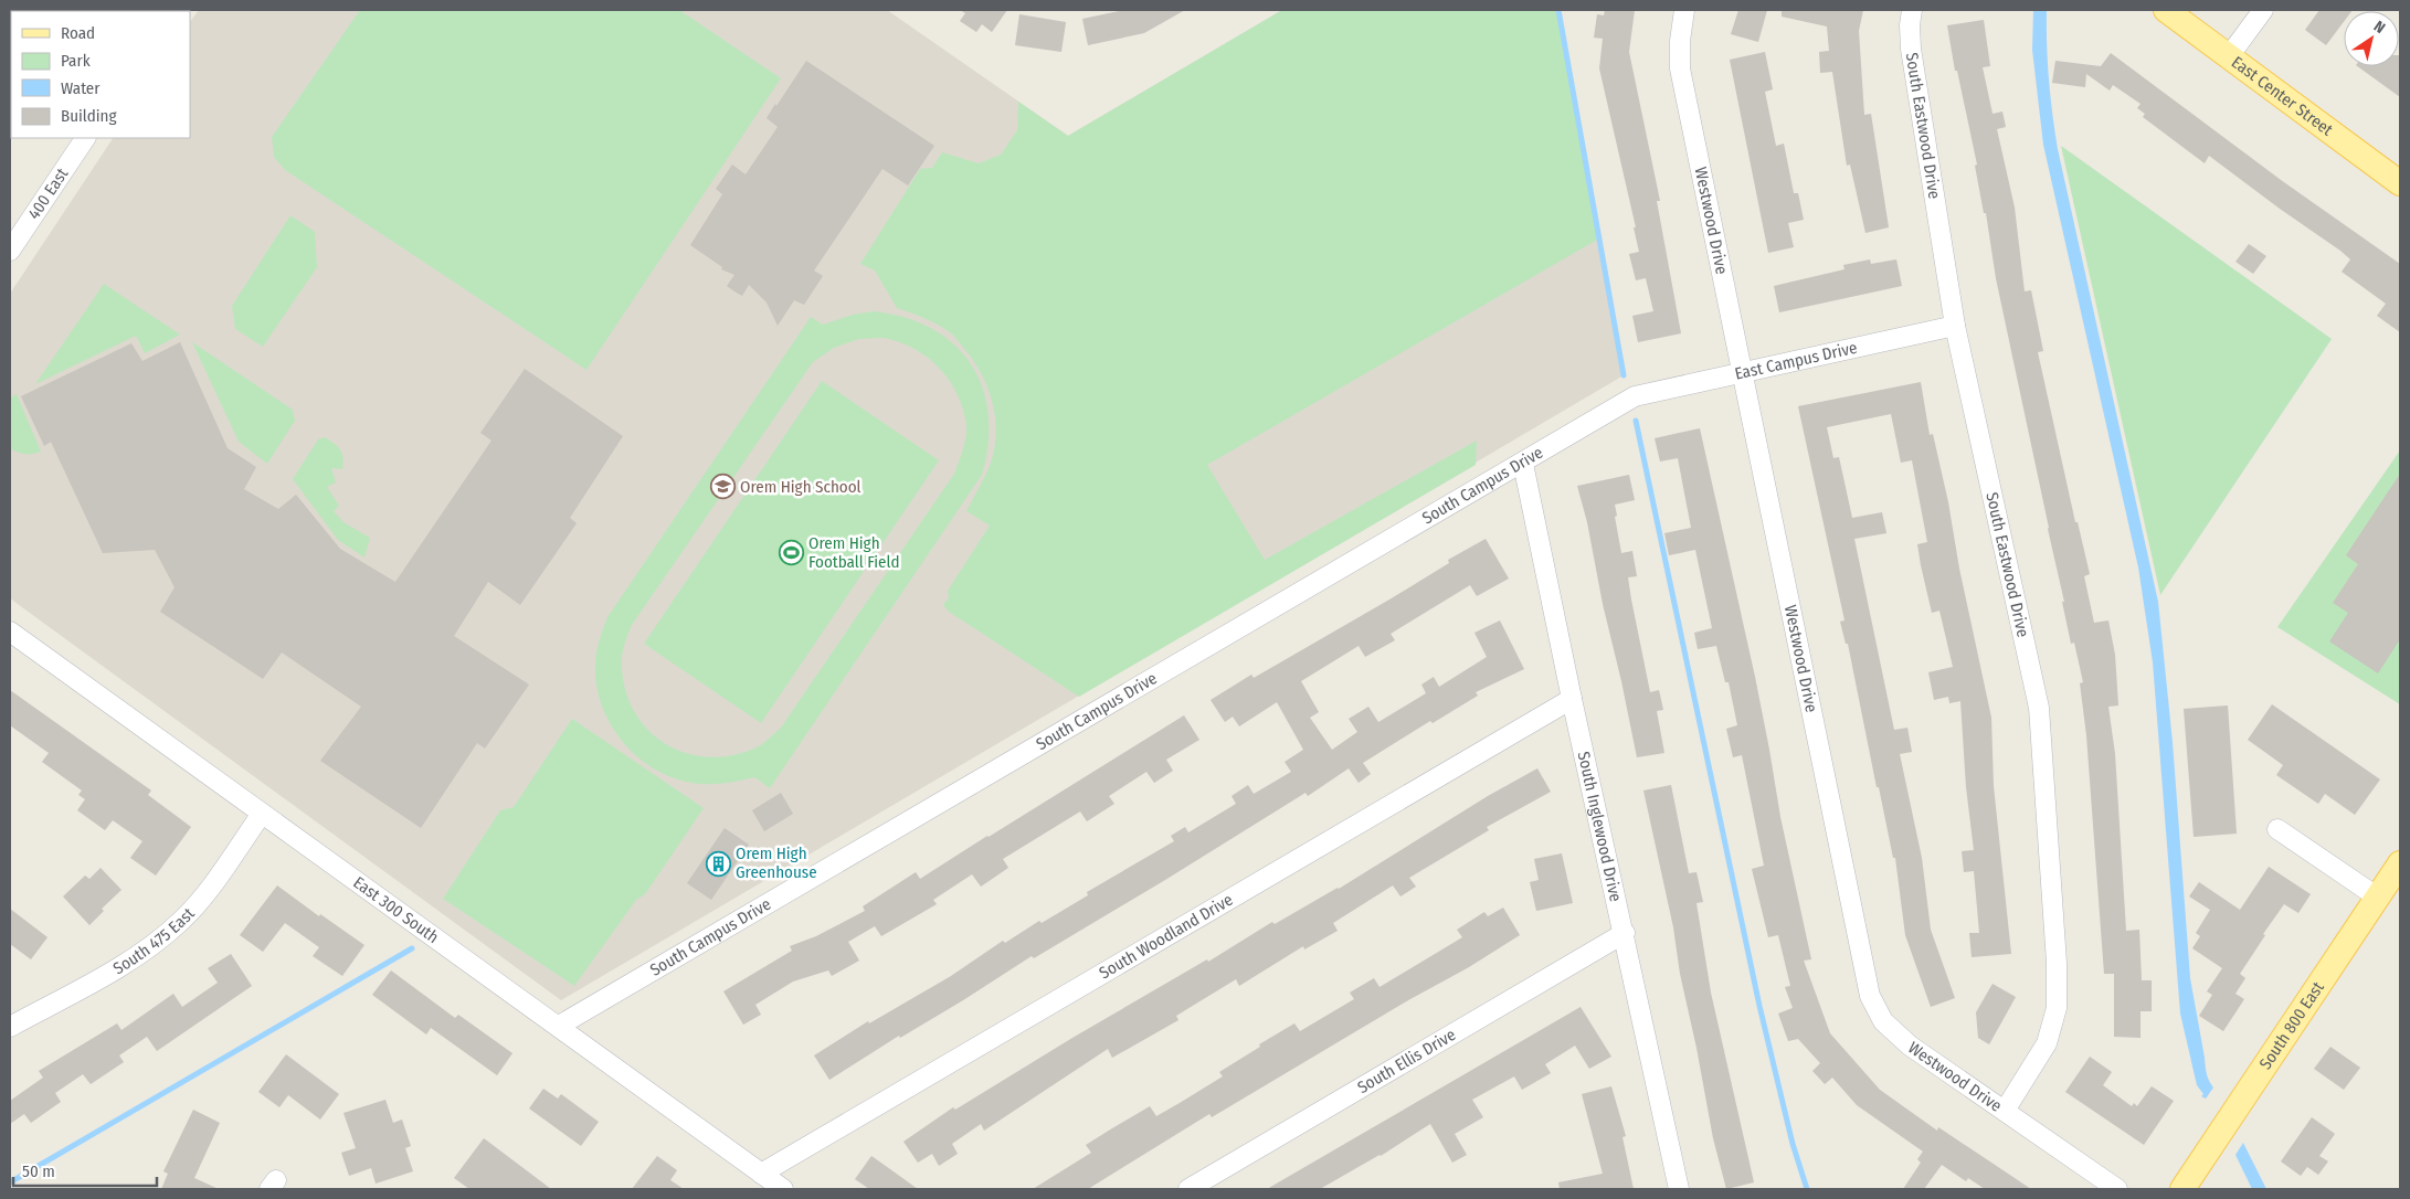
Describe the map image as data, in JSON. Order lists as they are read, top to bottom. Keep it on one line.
{"streets":{"main road":["East Center Street","South 800 East"],"street":["South Eastwood Drive","400 East","Westwood Drive","East Campus Drive","South Campus Drive","South Inglewood Drive","East 300 South","South Woodland Drive","South 475 East","South Ellis Drive"]},"crossings":[["South Eastwood Drive","Westwood Drive"],["South Eastwood Drive","East Campus Drive"],["Westwood Drive","East Campus Drive"],["East Campus Drive","South Campus Drive"],["South Campus Drive","South Inglewood Drive"],["South Campus Drive","East 300 South"],["South Inglewood Drive","South Woodland Drive"],["South Inglewood Drive","South Ellis Drive"],["East 300 South","South Woodland Drive"],["East 300 South","South 475 East"]],"places":{"school or university":["Orem High School"],"sports":["Orem High Football Field"],"building":["Orem High Greenhouse"]},"legend":["Road","Park","Water","Building"],"scale_bar":"50 m","north":"top right"}
